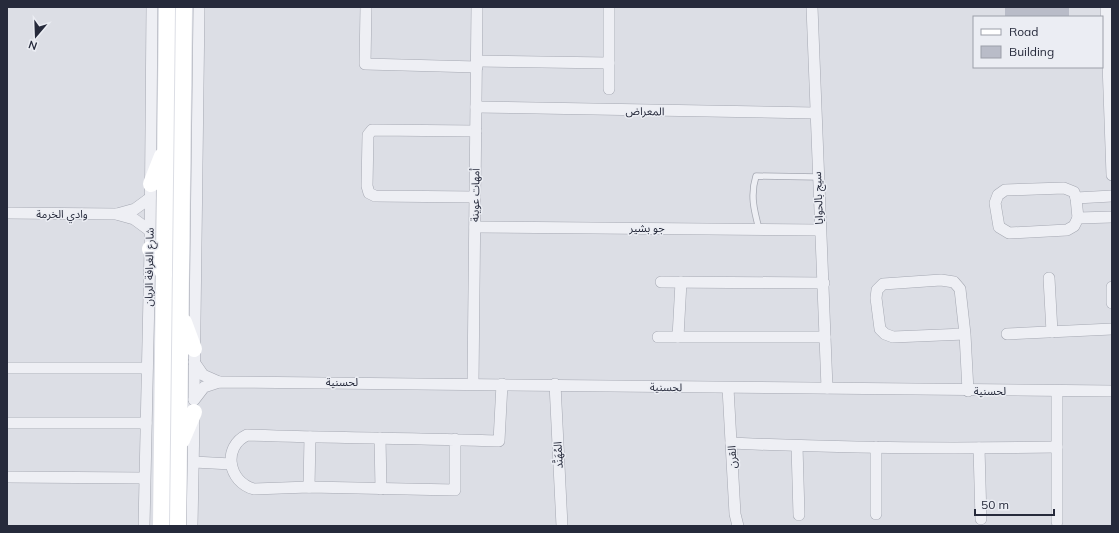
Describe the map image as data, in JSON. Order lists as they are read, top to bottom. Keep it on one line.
{"streets":{"main road":["شارع الغرافة الريان"],"street":["المعراض","أمهات عوينة","سيج بالحوايا","وادي الخرمة","جو بشير","لحسنية","المُهَنَّد","القرن"]},"crossings":[["المعراض","أمهات عوينة"],["المعراض","سيج بالحوايا"],["أمهات عوينة","جو بشير"],["أمهات عوينة","لحسنية"],["سيج بالحوايا","جو بشير"],["سيج بالحوايا","لحسنية"],["وادي الخرمة","شارع الغرافة الريان"],["لحسنية","المُهَنَّد"],["لحسنية","القرن"]],"legend":["Road","Building"],"scale_bar":"50 m","north":"bottom"}
